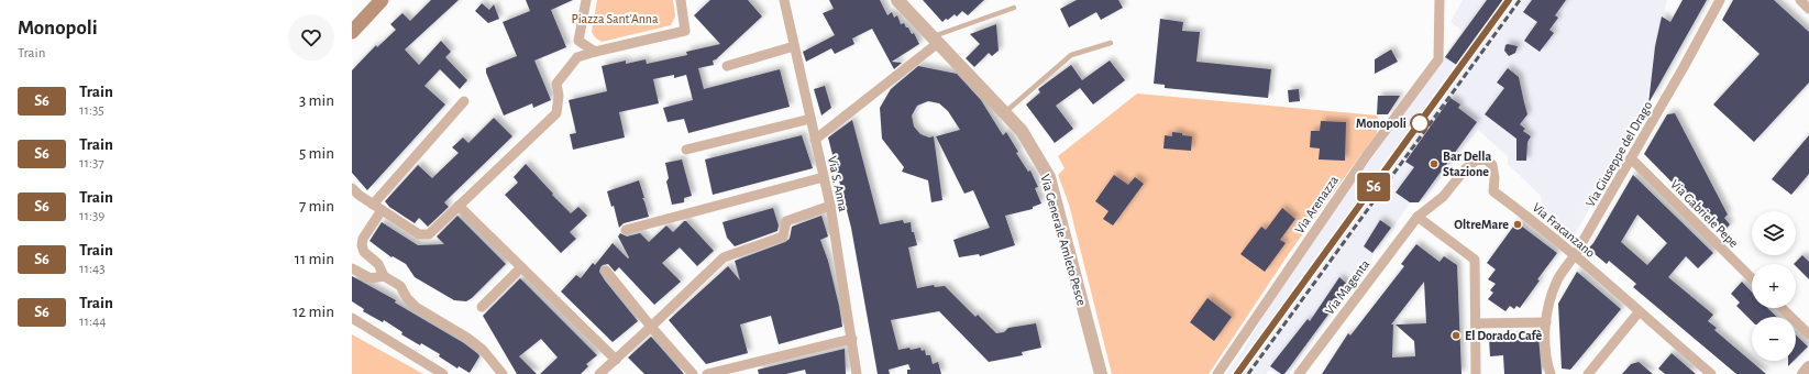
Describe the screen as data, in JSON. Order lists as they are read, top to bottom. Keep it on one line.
{"streets":{"street":["Via Giuseppe del Drago","Via S. Anna","Via Arenazza","Via Gabriele Pepe","Via Fracanzano","Via Generale Amleto Pesce","Via Magenta"]},"crossings":[["Via Giuseppe del Drago","Via Gabriele Pepe"],["Via Giuseppe del Drago","Via Fracanzano"],["Via Fracanzano","Via Magenta"]],"parks":["Piazza Sant'Anna"],"places":["Monopoli","Bar Della Stazione","OltreMare","El Dorado Cafè"],"page":{"heading":["Monopoli","Train"],"on_map":"S6","list":[{"mark":"S6","name":"Train","note":"11:35","value":"3 min"},{"mark":"S6","name":"Train","note":"11:37","value":"5 min"},{"mark":"S6","name":"Train","note":"11:39","value":"7 min"},{"mark":"S6","name":"Train","note":"11:43","value":"11 min"},{"mark":"S6","name":"Train","note":"11:44","value":"12 min"}],"map_buttons":["+","−"]}}
